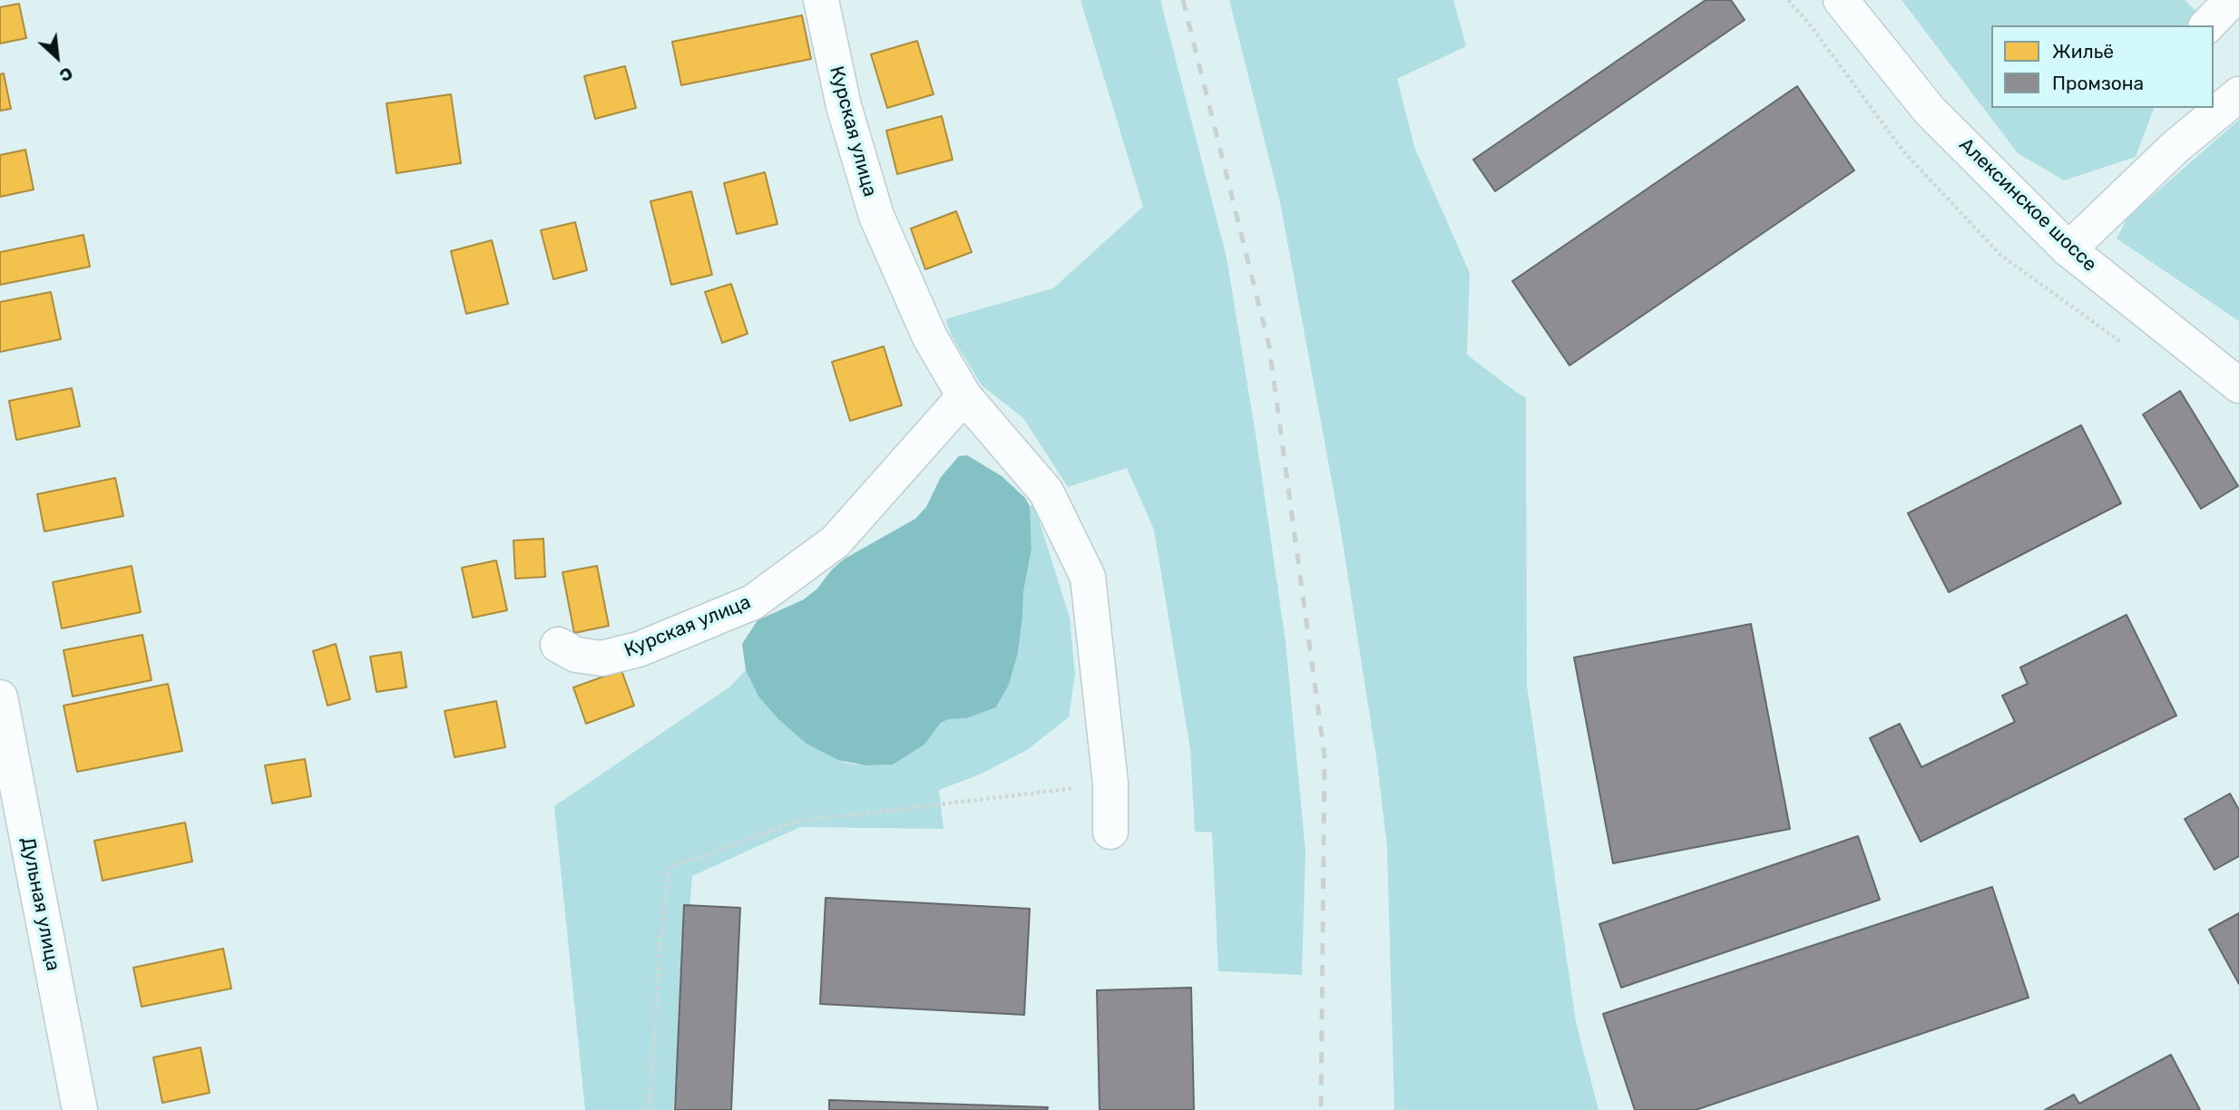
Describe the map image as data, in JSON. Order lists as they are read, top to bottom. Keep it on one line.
{"streets":{"street":["Курская улица","Алексинское шоссе","Дульная улица"]},"legend":["Жильё","Промзона"],"north":"bottom right"}
